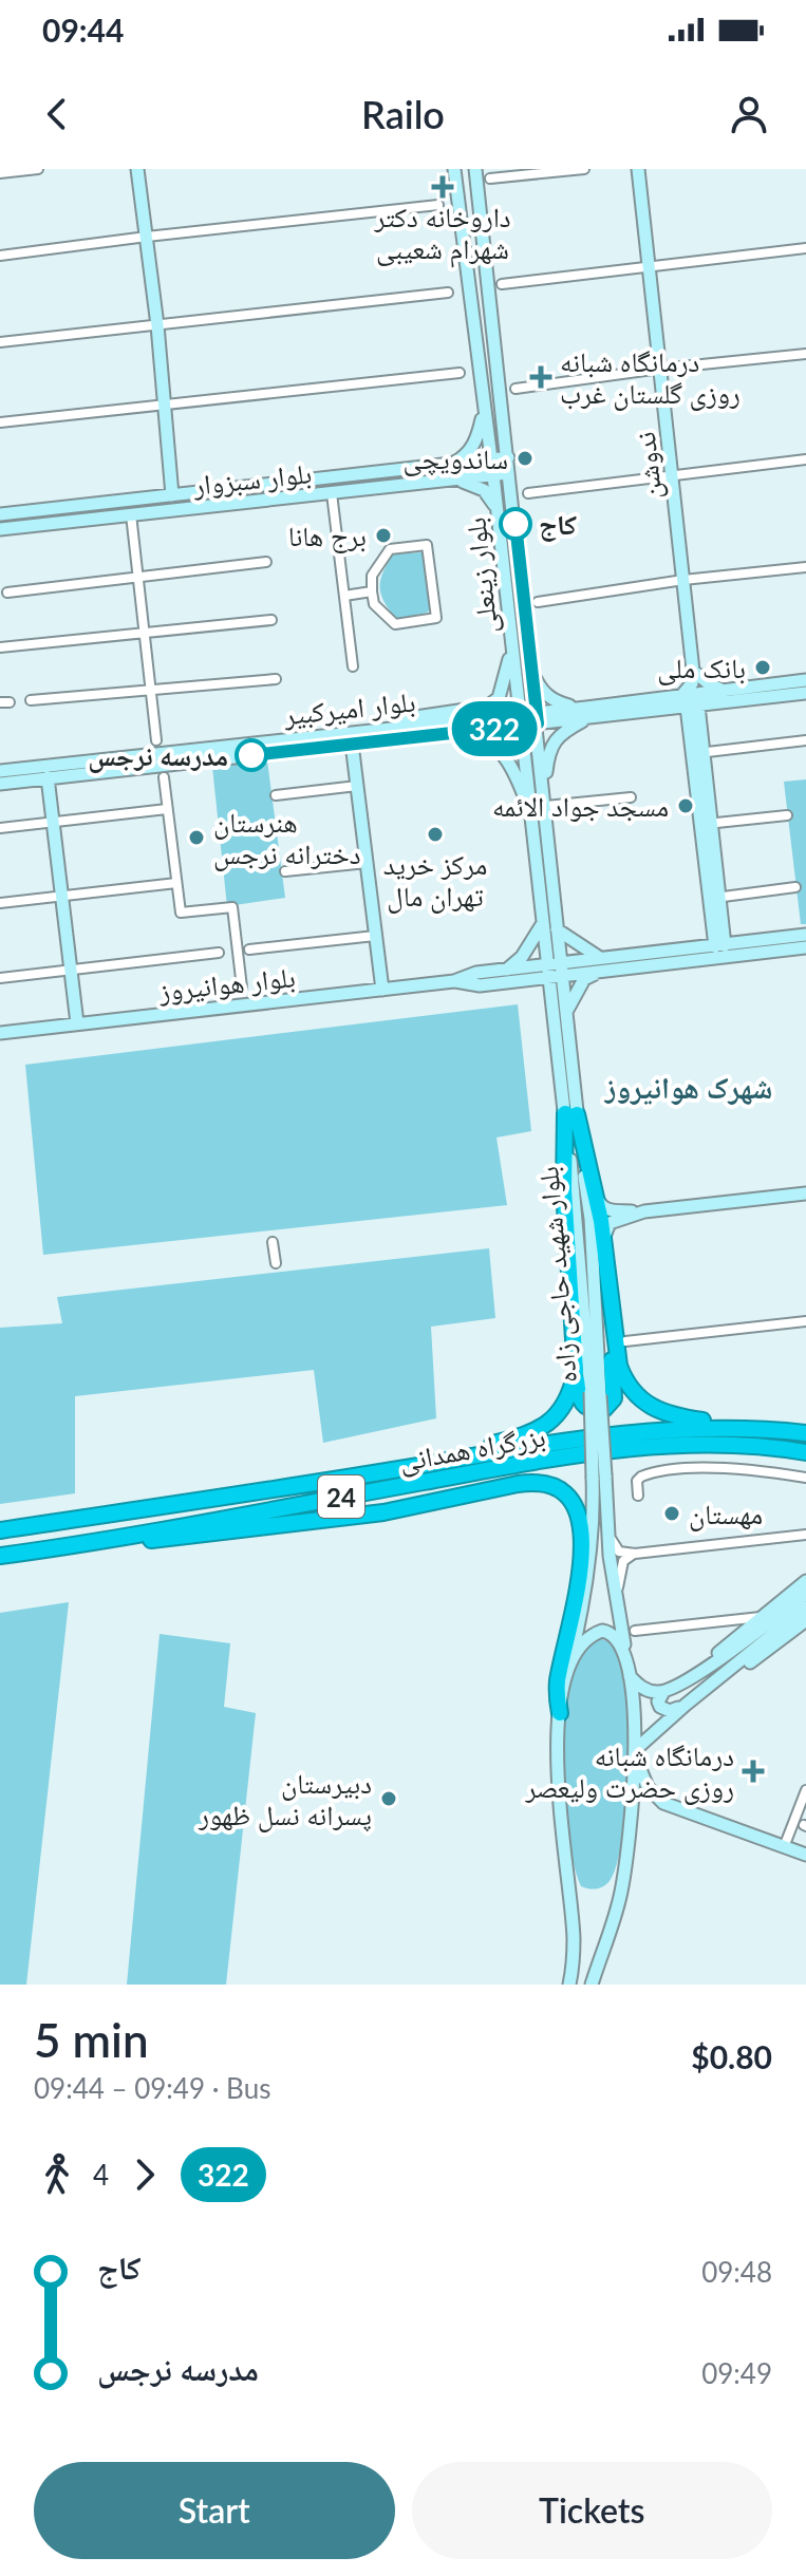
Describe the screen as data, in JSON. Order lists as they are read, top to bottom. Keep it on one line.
{"streets":{"highway":["بزرگراه همدانی","24"],"main road":["ندوشن","بلوار سبزوار","بلوار زینعلی","بلوار امیرکبیر","بلوار هوانیروز","بلوار شهید حاجی زاده"]},"crossings":[["بلوار سبزوار","بلوار زینعلی"],["بلوار زینعلی","بلوار امیرکبیر"],["بلوار زینعلی","بلوار هوانیروز"],["بلوار زینعلی","بلوار شهید حاجی زاده"],["بلوار هوانیروز","بلوار شهید حاجی زاده"]],"districts":["شهرک هوانیروز"],"places":{"health":["داروخانه دکتر شهرام شعیبی","درمانگاه شبانه روزی گلستان غرب","درمانگاه شبانه روزی حضرت ولیعصر"],"other":["ساندویچی","کاج","برج هانا","بانک ملی","مدرسه نرجس","مسجد جواد الائمه","مرکز خرید تهران مال","هنرستان دخترانه نرجس","مهستان","دبیرستان پسرانه نسل ظهور"]},"lines":["bus line 322"],"page":{"status":"09:44","header":"Railo","on_map":"322","heading":["5 min","09:44 – 09:49 · Bus","$0.80"],"legs":["4","322"],"list":[{"name":"کاج","value":"09:48"},{"name":"مدرسه نرجس","value":"09:49"}],"buttons":["Start","Tickets"]}}
